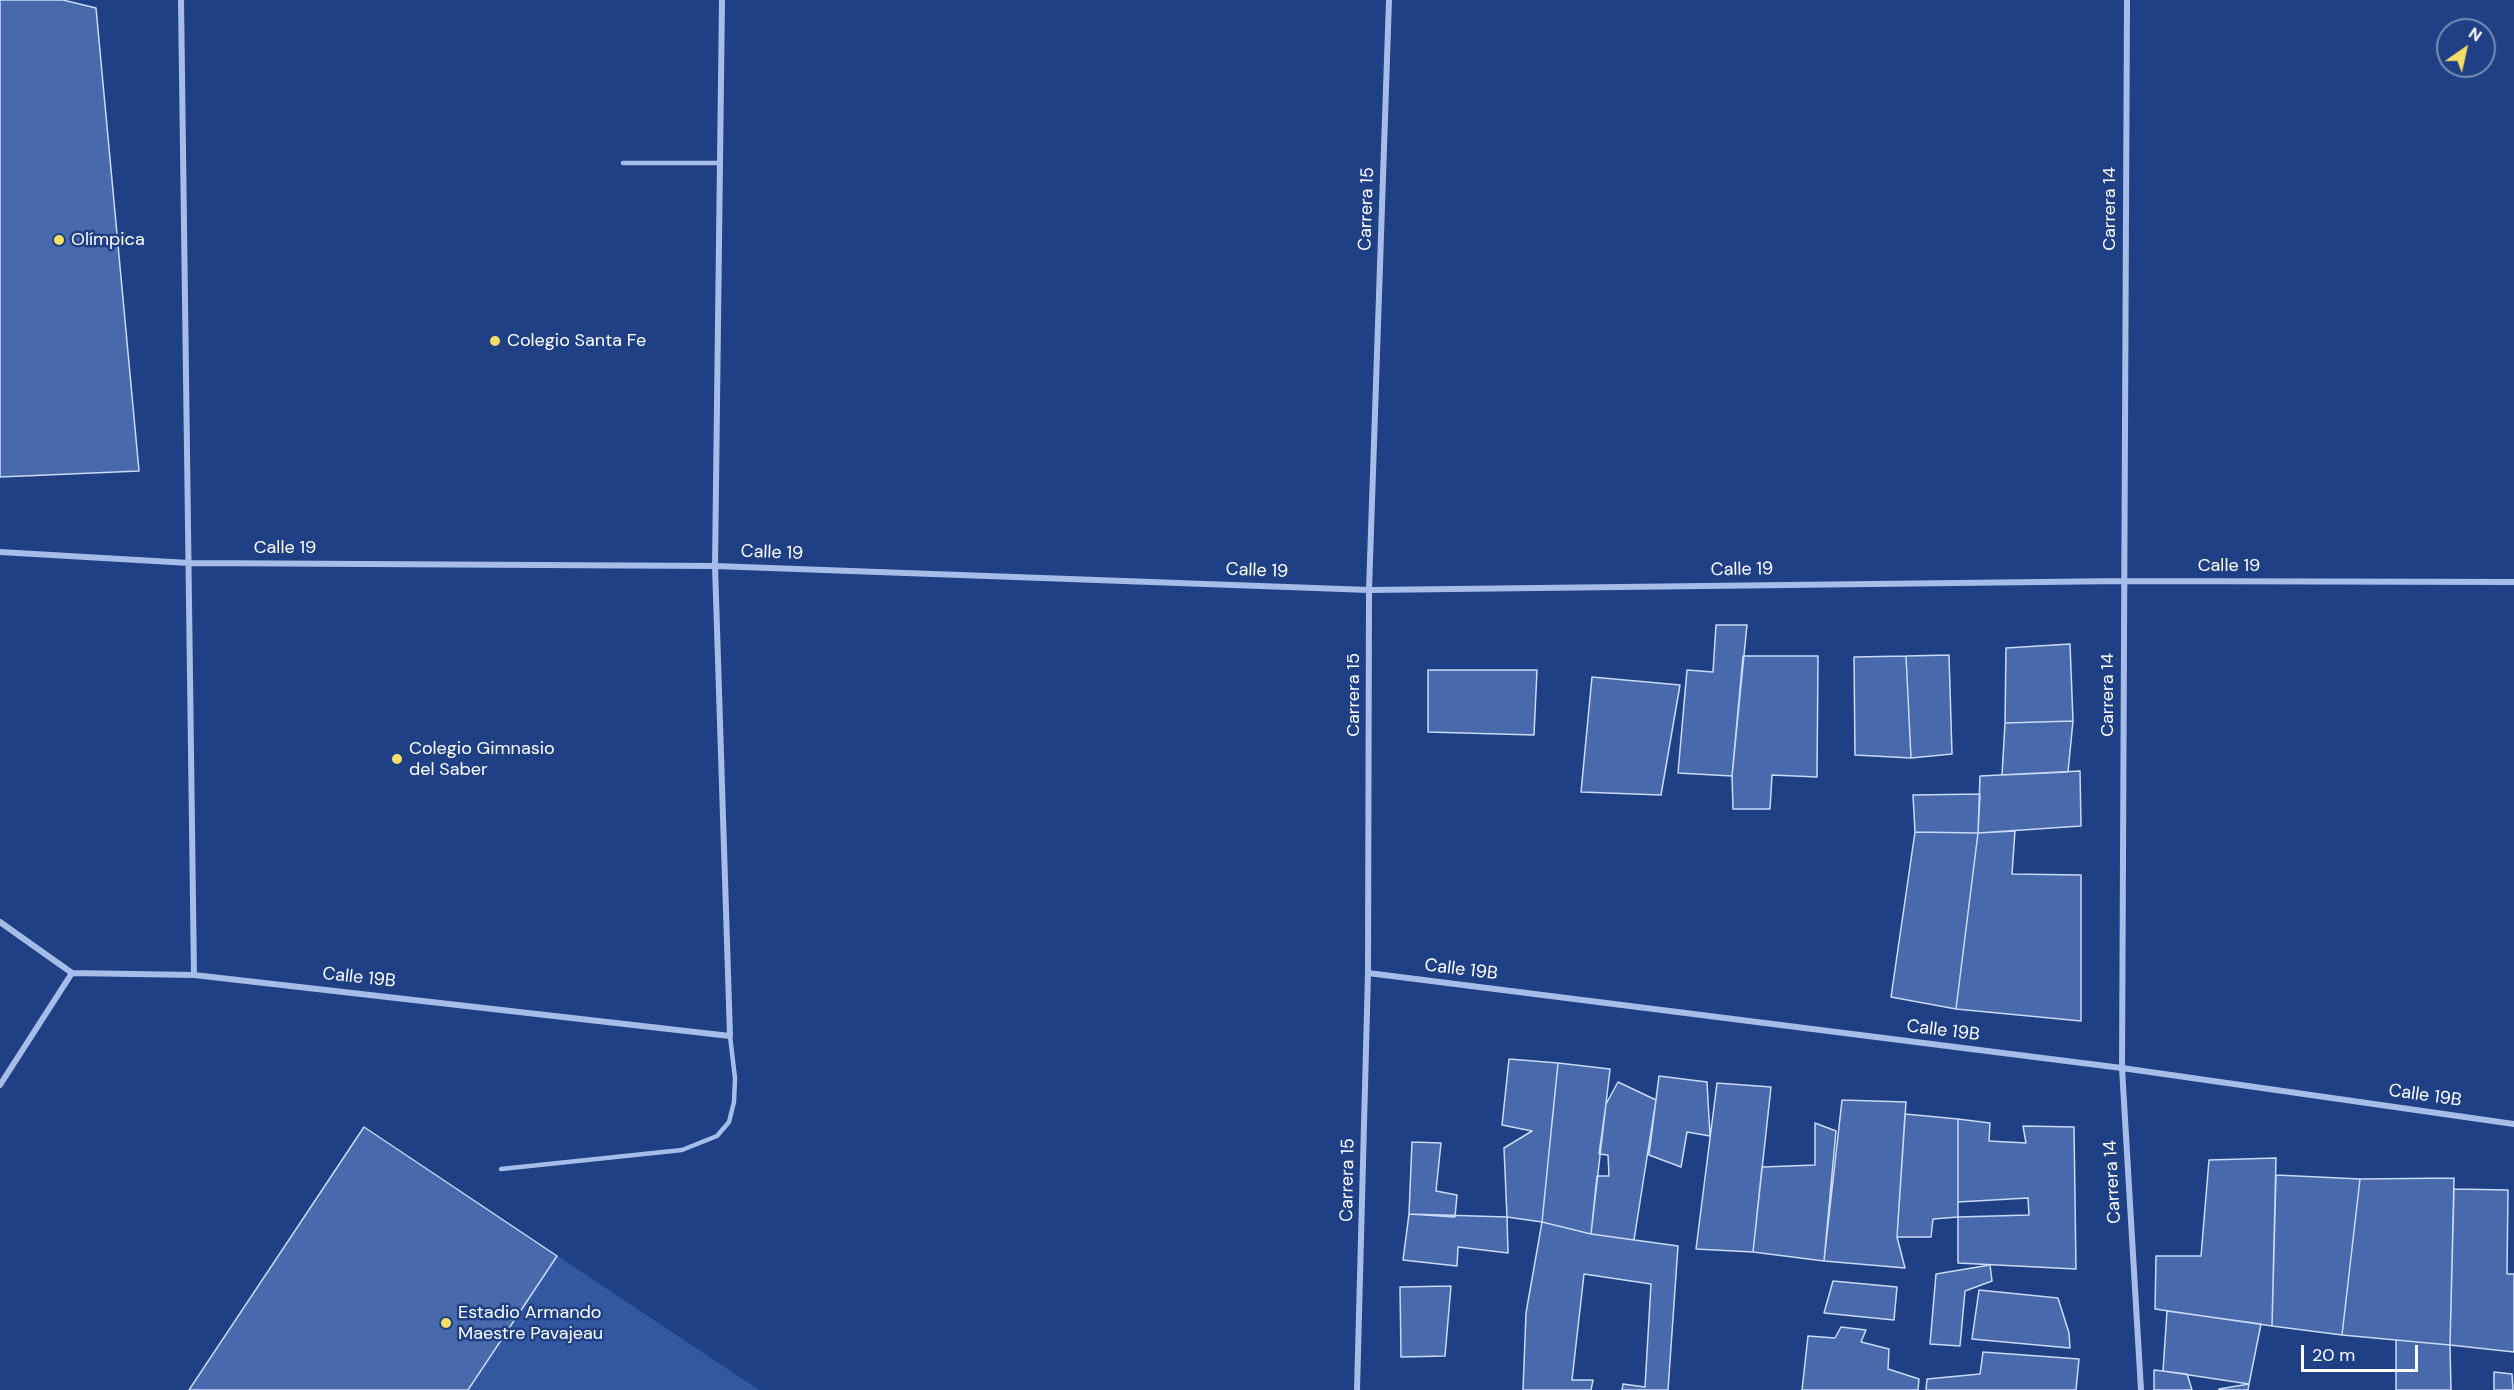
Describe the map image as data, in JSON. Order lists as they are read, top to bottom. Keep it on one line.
{"streets":{"street":["Carrera 15","Carrera 14","Calle 19","Calle 19B"]},"crossings":[["Carrera 15","Calle 19"],["Carrera 15","Calle 19B"],["Carrera 14","Calle 19"],["Carrera 14","Calle 19B"]],"places":["Olímpica","Colegio Santa Fe","Colegio Gimnasio del Saber","Estadio Armando Maestre Pavajeau"],"scale_bar":"20 m","north":"top right"}
